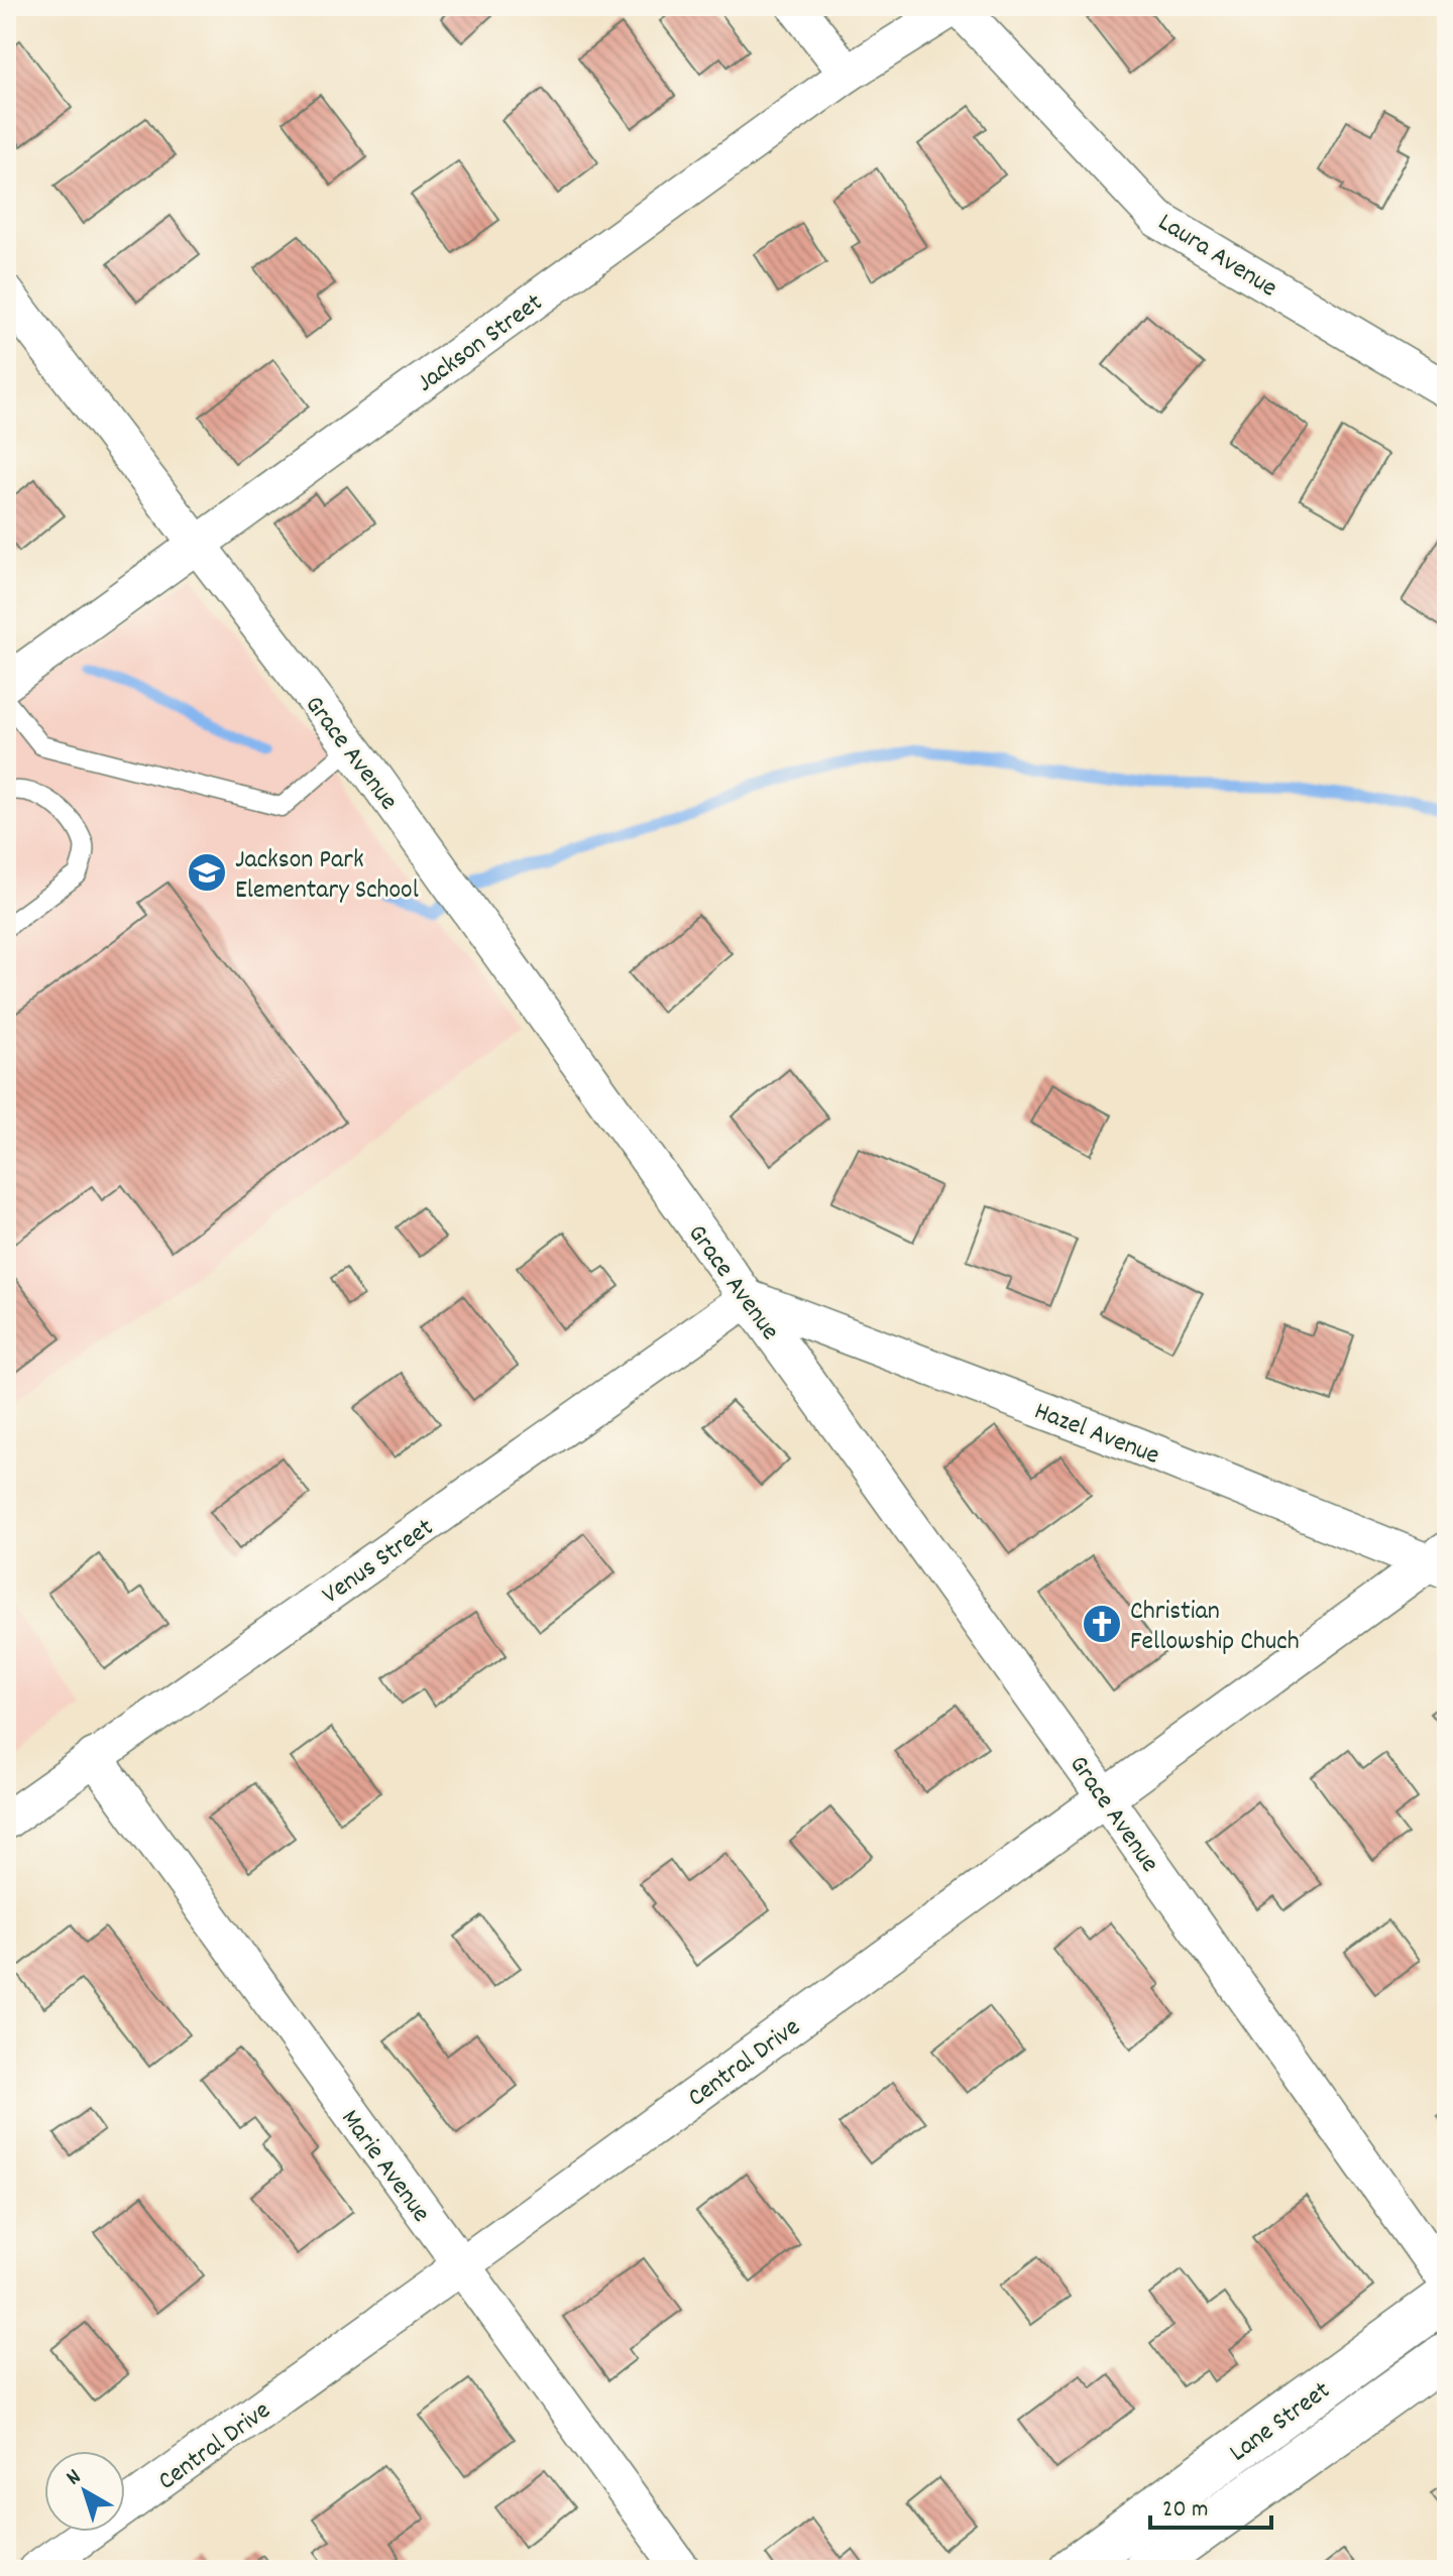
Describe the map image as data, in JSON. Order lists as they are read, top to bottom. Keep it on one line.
{"streets":{"main road":["Lane Street"],"street":["Laura Avenue","Jackson Street","Grace Avenue","Hazel Avenue","Venus Street","Central Drive","Marie Avenue"]},"crossings":[["Laura Avenue","Jackson Street"],["Jackson Street","Grace Avenue"],["Grace Avenue","Hazel Avenue"],["Grace Avenue","Venus Street"],["Grace Avenue","Central Drive"],["Hazel Avenue","Venus Street"],["Hazel Avenue","Central Drive"],["Venus Street","Marie Avenue"],["Central Drive","Marie Avenue"]],"places":{"school or university":["Jackson Park Elementary School"],"church":["Christian Fellowship Chuch"]},"scale_bar":"20 m","north":"top left"}
